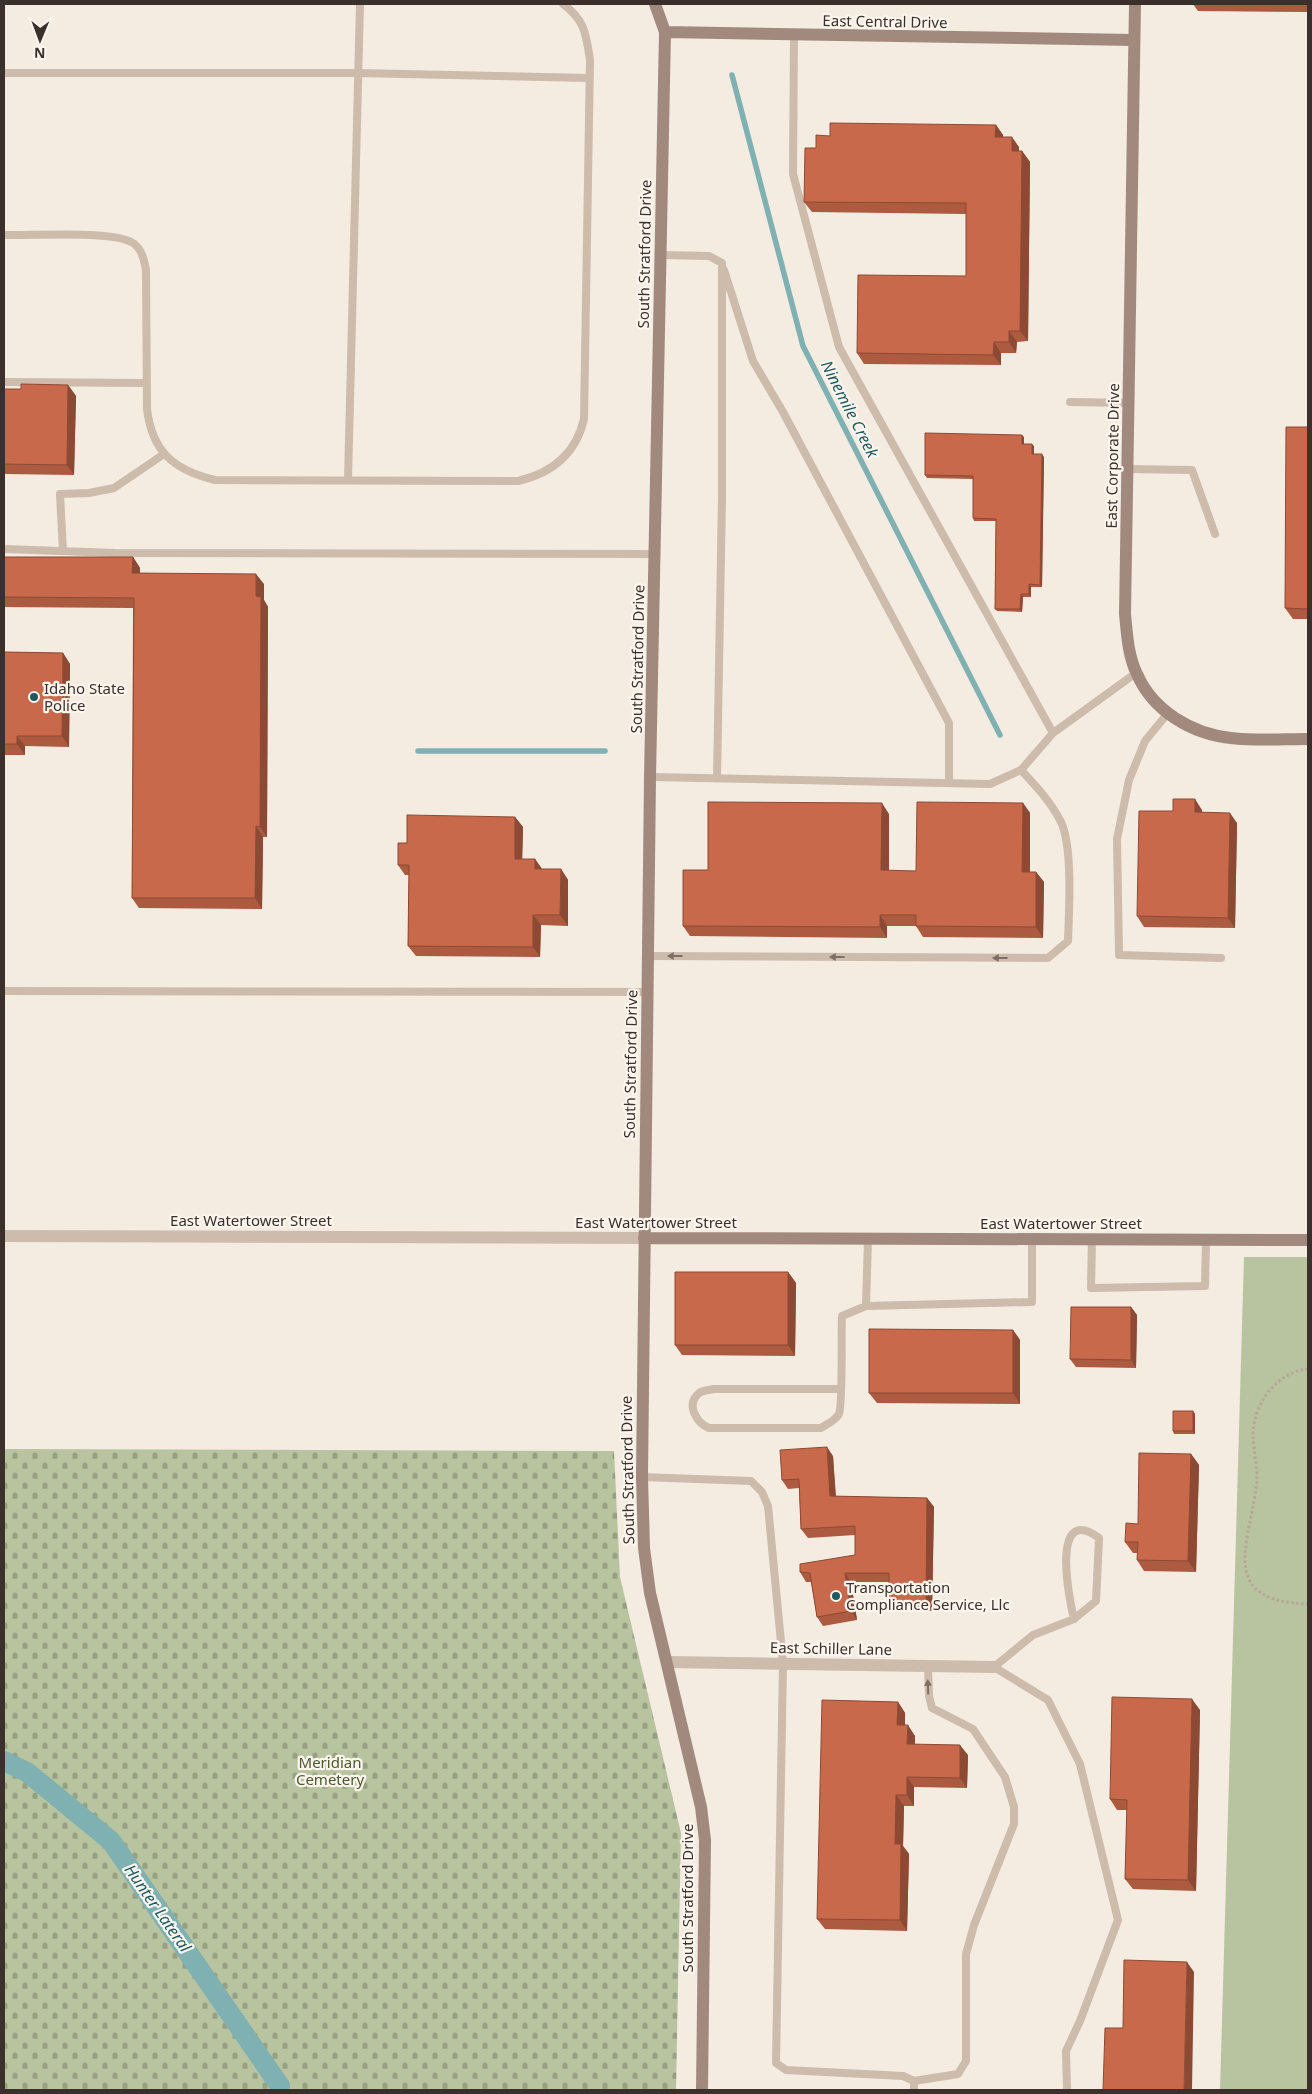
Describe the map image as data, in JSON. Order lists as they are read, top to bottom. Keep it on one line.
{"streets":{"street":["East Central Drive","South Stratford Drive","East Corporate Drive","East Watertower Street","East Schiller Lane"]},"crossings":[["East Central Drive","South Stratford Drive"],["East Central Drive","East Corporate Drive"],["South Stratford Drive","East Watertower Street"],["South Stratford Drive","East Schiller Lane"]],"water":["Ninemile Creek","Hunter Lateral"],"parks":["Meridian Cemetery"],"places":["Idaho State Police","Transportation Compliance Service, Llc"],"north":"bottom"}
